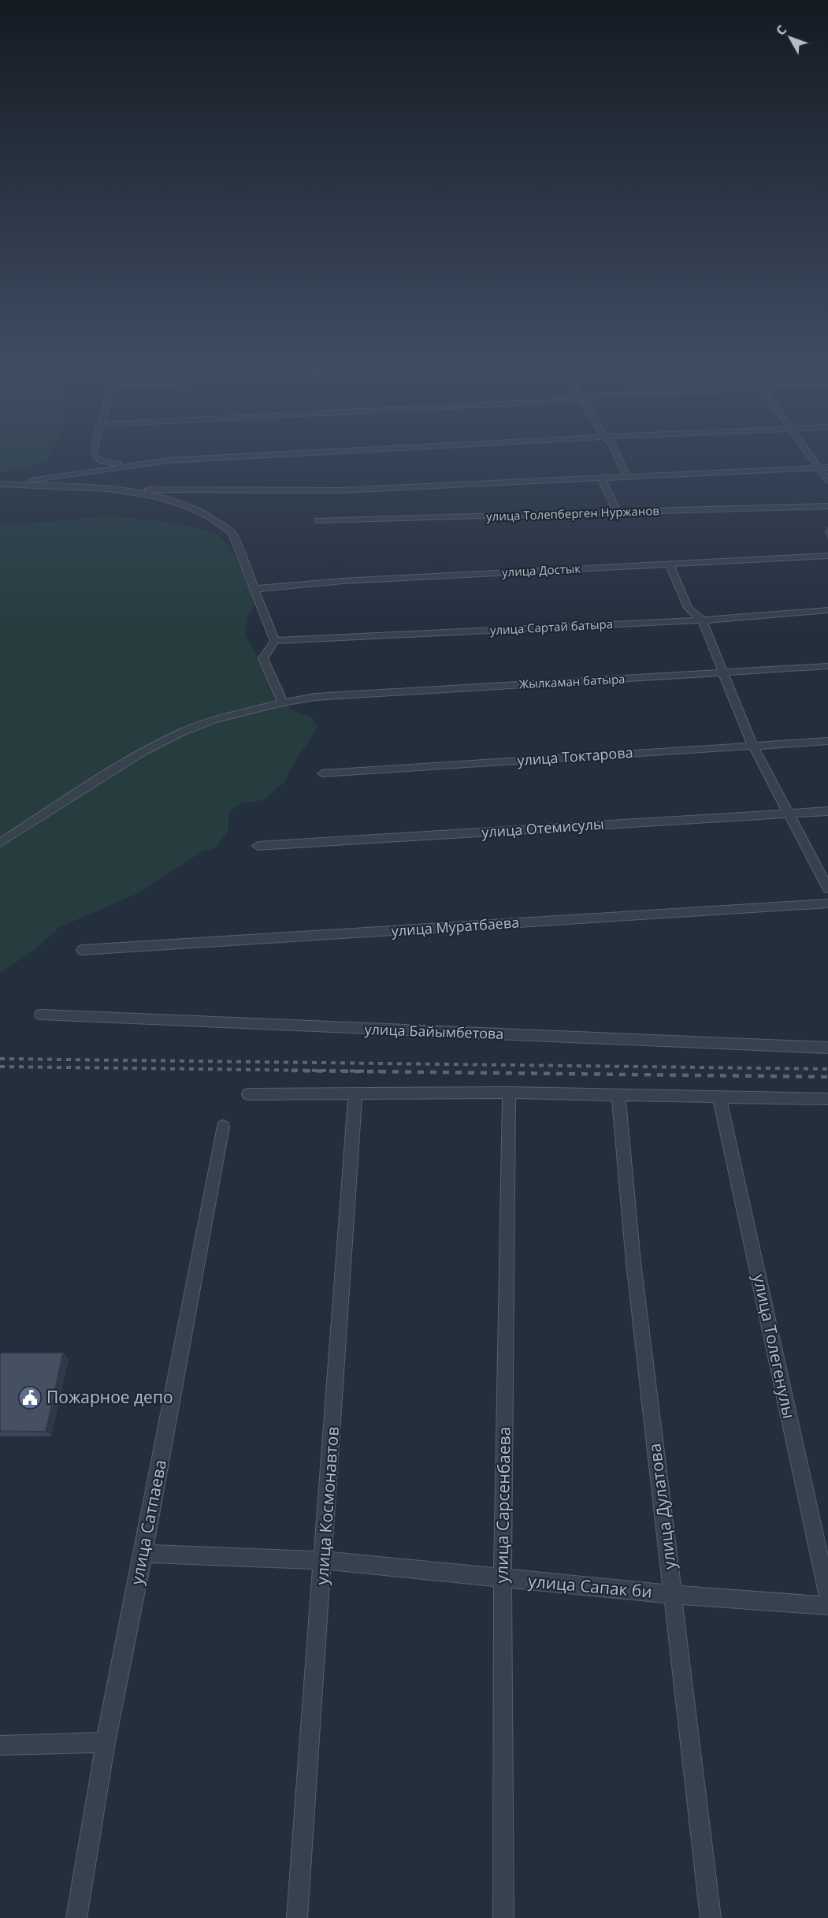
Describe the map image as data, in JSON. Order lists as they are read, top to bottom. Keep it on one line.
{"streets":{"street":["улица Толепберген Нуржанов","улица Достык","улица Сартай батыра","Жылкаман батыра","улица Токтарова","улица Отемисулы","улица Муратбаева","улица Байымбетова","улица Толегенулы","улица Сарсенбаева","улица Космонавтов","улица Дулатова","улица Сатпаева","улица Сапак би"]},"crossings":[["улица Сарсенбаева","улица Сапак би"],["улица Космонавтов","улица Сапак би"],["улица Дулатова","улица Сапак би"],["улица Сатпаева","улица Сапак би"]],"places":{"public building":["Пожарное депо"]},"north":"top left"}
